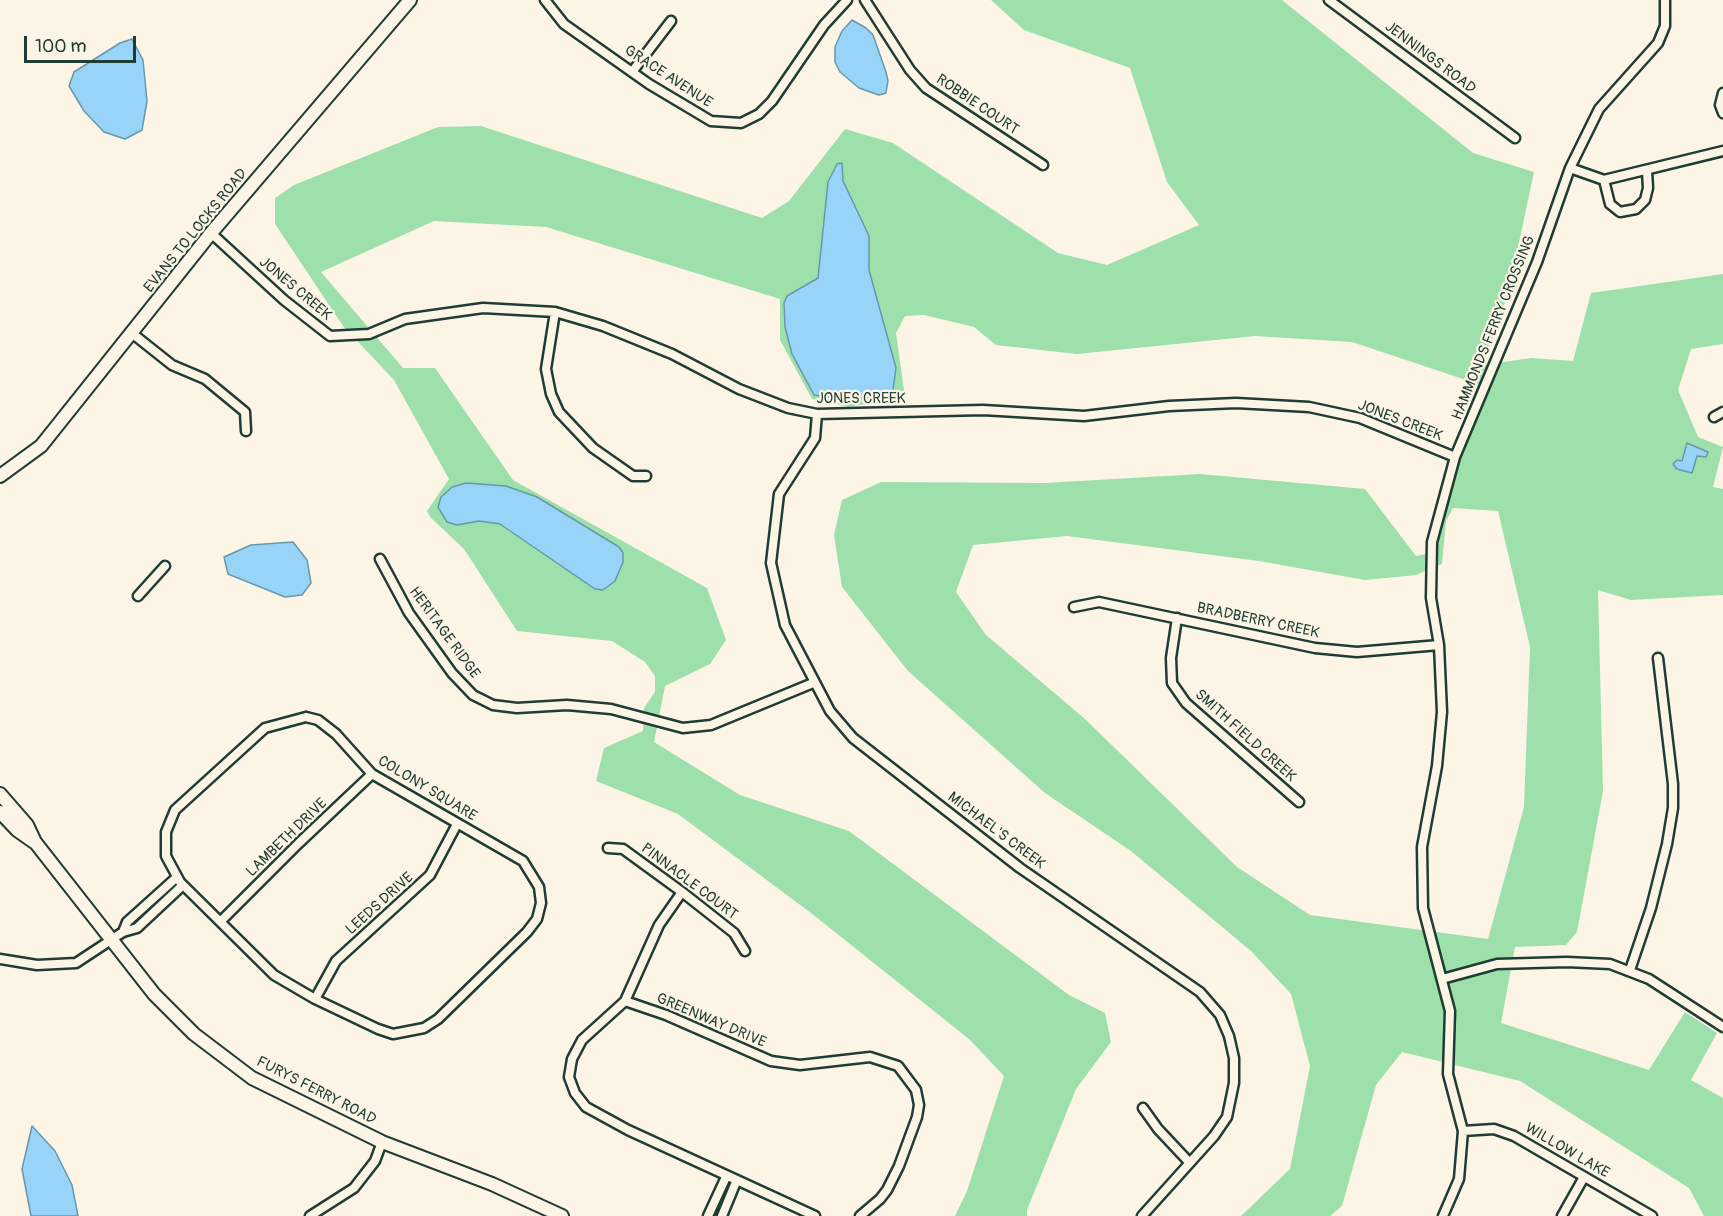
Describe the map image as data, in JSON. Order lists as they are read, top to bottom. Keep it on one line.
{"streets":{"main road":["EVANS TO LOCKS ROAD","FURYS FERRY ROAD"],"street":["JENNINGS ROAD","GRACE AVENUE","ROBBIE COURT","JONES CREEK","HAMMONDS FERRY CROSSING","BRADBERRY CREEK","HERITAGE RIDGE","SMITH FIELD CREEK","COLONY SQUARE","MICHAEL'S CREEK","LAMBETH DRIVE","PINNACLE COURT","LEEDS DRIVE","GREENWAY DRIVE","WILLOW LAKE"]},"crossings":[["EVANS TO LOCKS ROAD","JONES CREEK"],["JONES CREEK","HAMMONDS FERRY CROSSING"],["JONES CREEK","MICHAEL'S CREEK"],["HAMMONDS FERRY CROSSING","BRADBERRY CREEK"],["HAMMONDS FERRY CROSSING","WILLOW LAKE"],["BRADBERRY CREEK","SMITH FIELD CREEK"],["HERITAGE RIDGE","MICHAEL'S CREEK"],["COLONY SQUARE","LAMBETH DRIVE"],["COLONY SQUARE","LEEDS DRIVE"]],"scale_bar":"100 m"}
